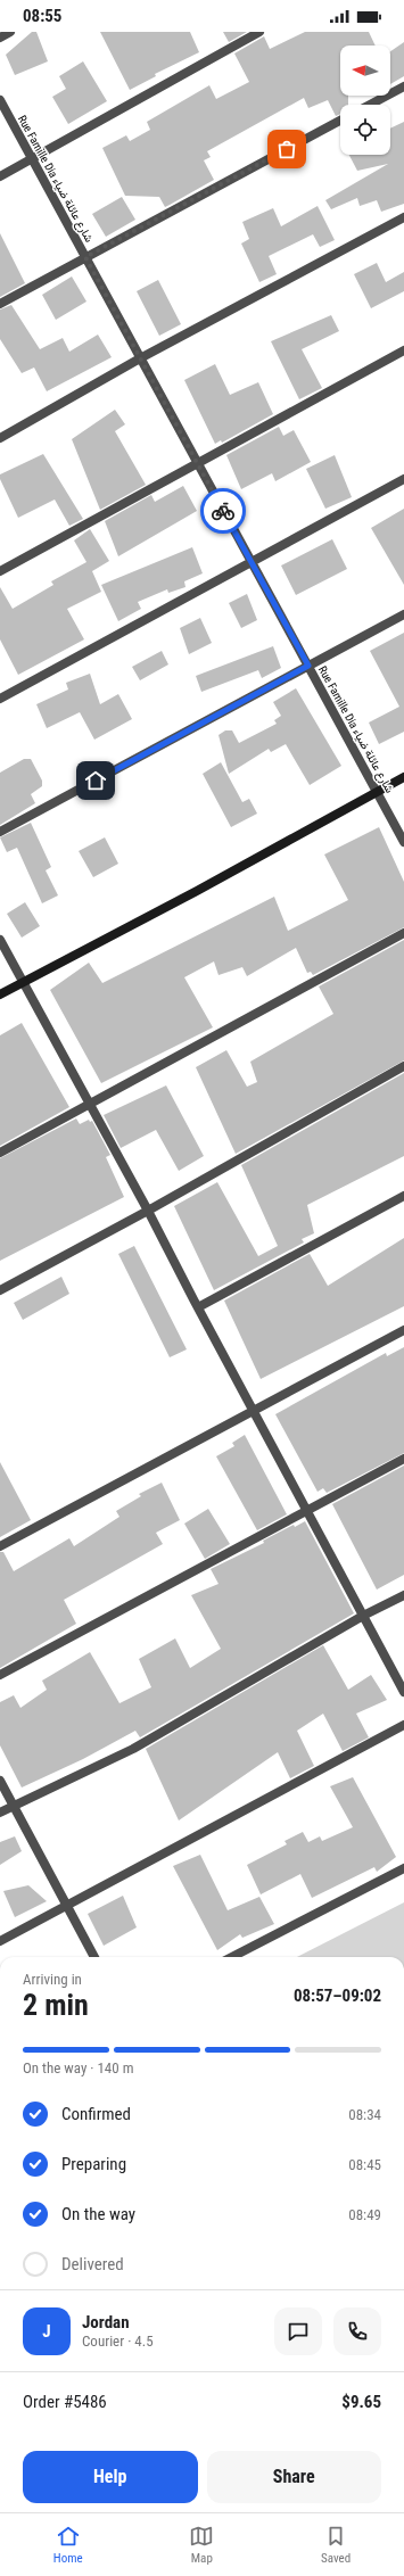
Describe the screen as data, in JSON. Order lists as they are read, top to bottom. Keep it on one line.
{"streets":{"street":["Rue Famille Dia شارع عائلة ضياء"]},"north":"left","page":{"status":"08:55","heading":["2 min","Arriving in","08:57–09:02"],"panel":["Jordan","Courier · 4.5","Order #5486","$9.65"],"bar":"On the way · 140 m","list":[["Confirmed","08:34"],["Preparing","08:45"],["On the way","08:49"],"Delivered"],"round":"J","buttons":["Help","Share"],"tabs":["Home","Map","Saved"]}}
